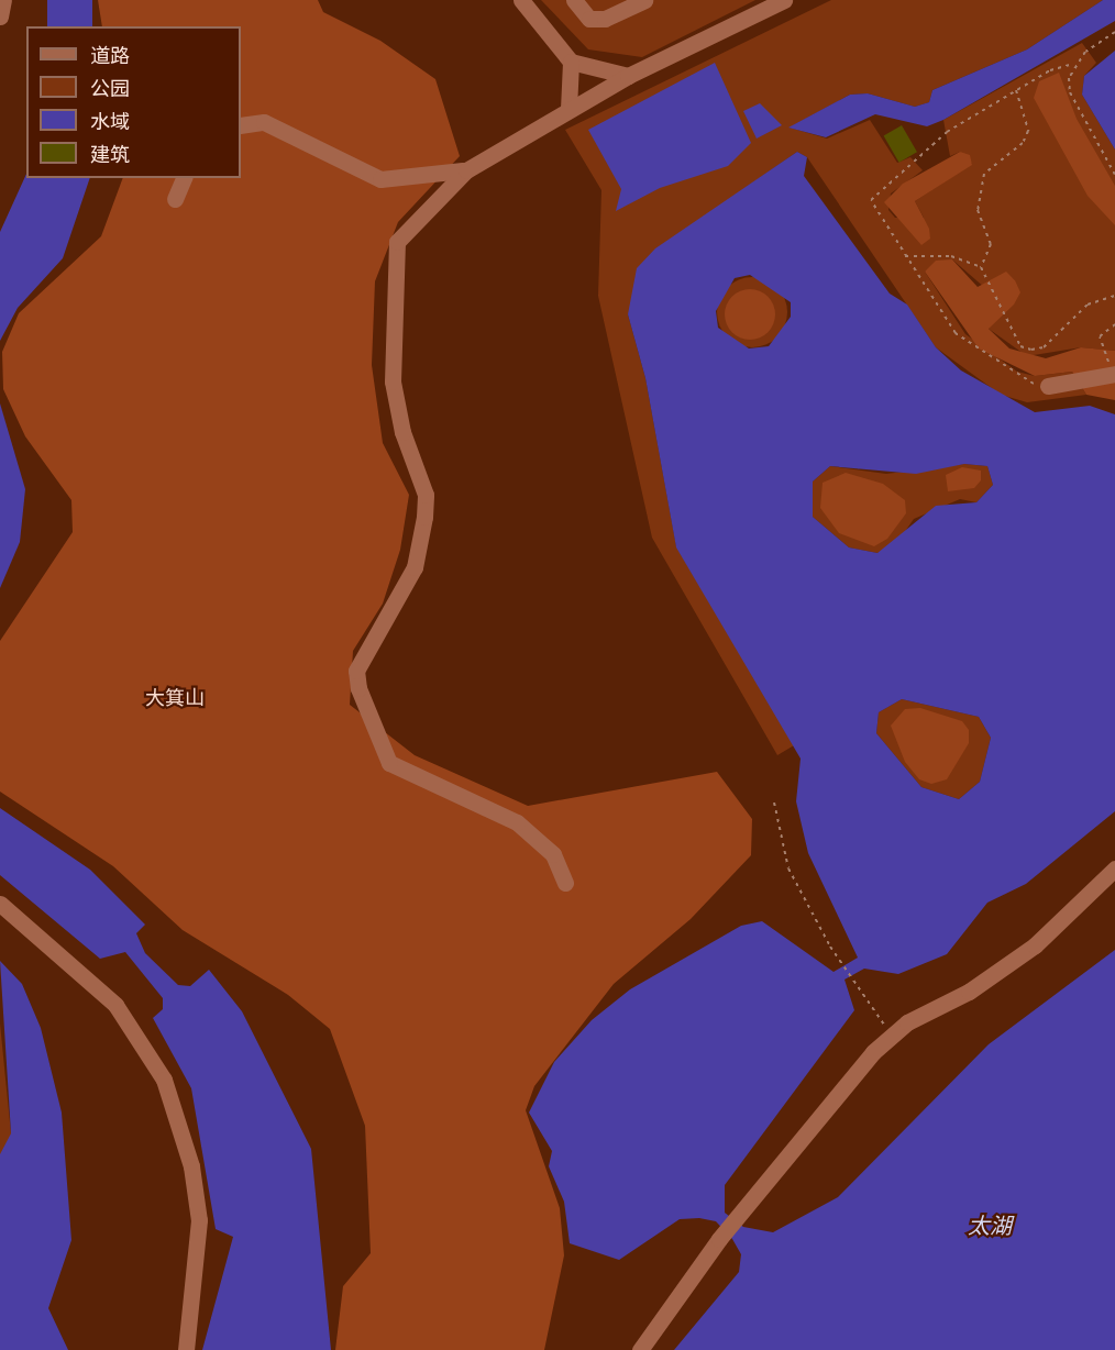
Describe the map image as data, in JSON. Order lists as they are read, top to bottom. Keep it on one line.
{"water":["太湖"],"parks":["大箕山"],"legend":["道路","公园","水域","建筑"]}
